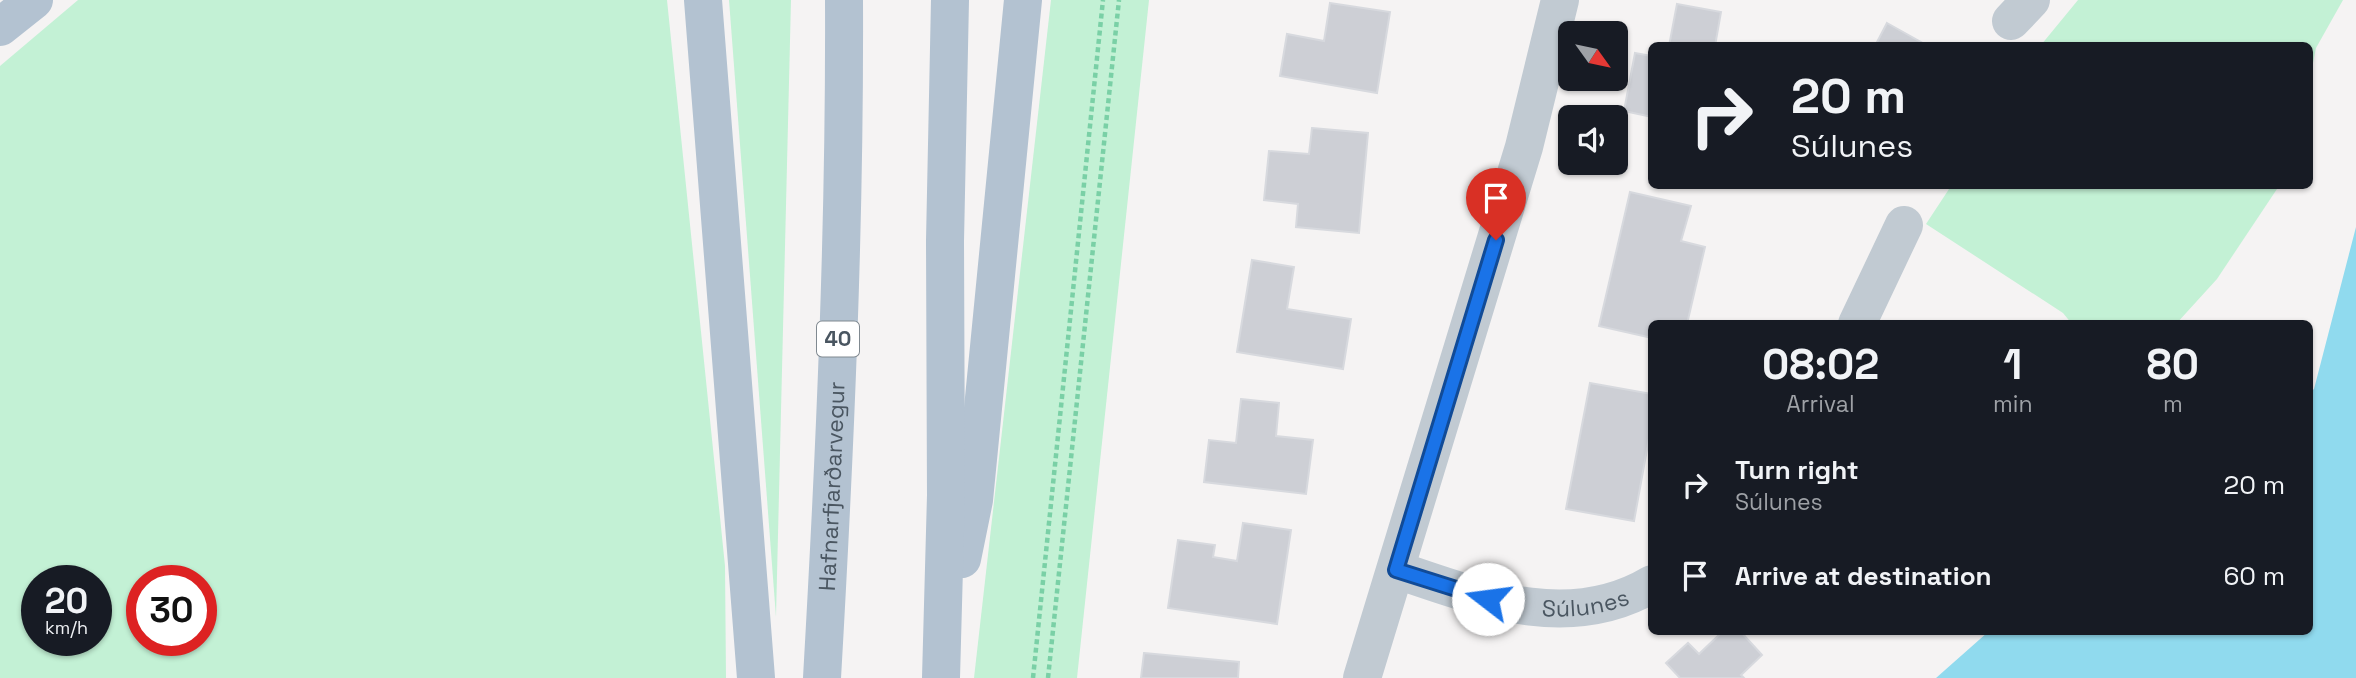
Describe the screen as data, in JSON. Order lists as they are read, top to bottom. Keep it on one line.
{"streets":{"main road":["40","Hafnarfjarðarvegur"],"street":["Súlunes"]},"north":"bottom right","page":{"turn":["20 m","Súlunes"],"eta":["08:02","Arrival","1","min","80","m"],"list":[{"name":"Turn right","note":"Súlunes","value":"20 m"},{"name":"Arrive at destination","value":"60 m"}],"speed":"20 km/h","limit":"30"}}
